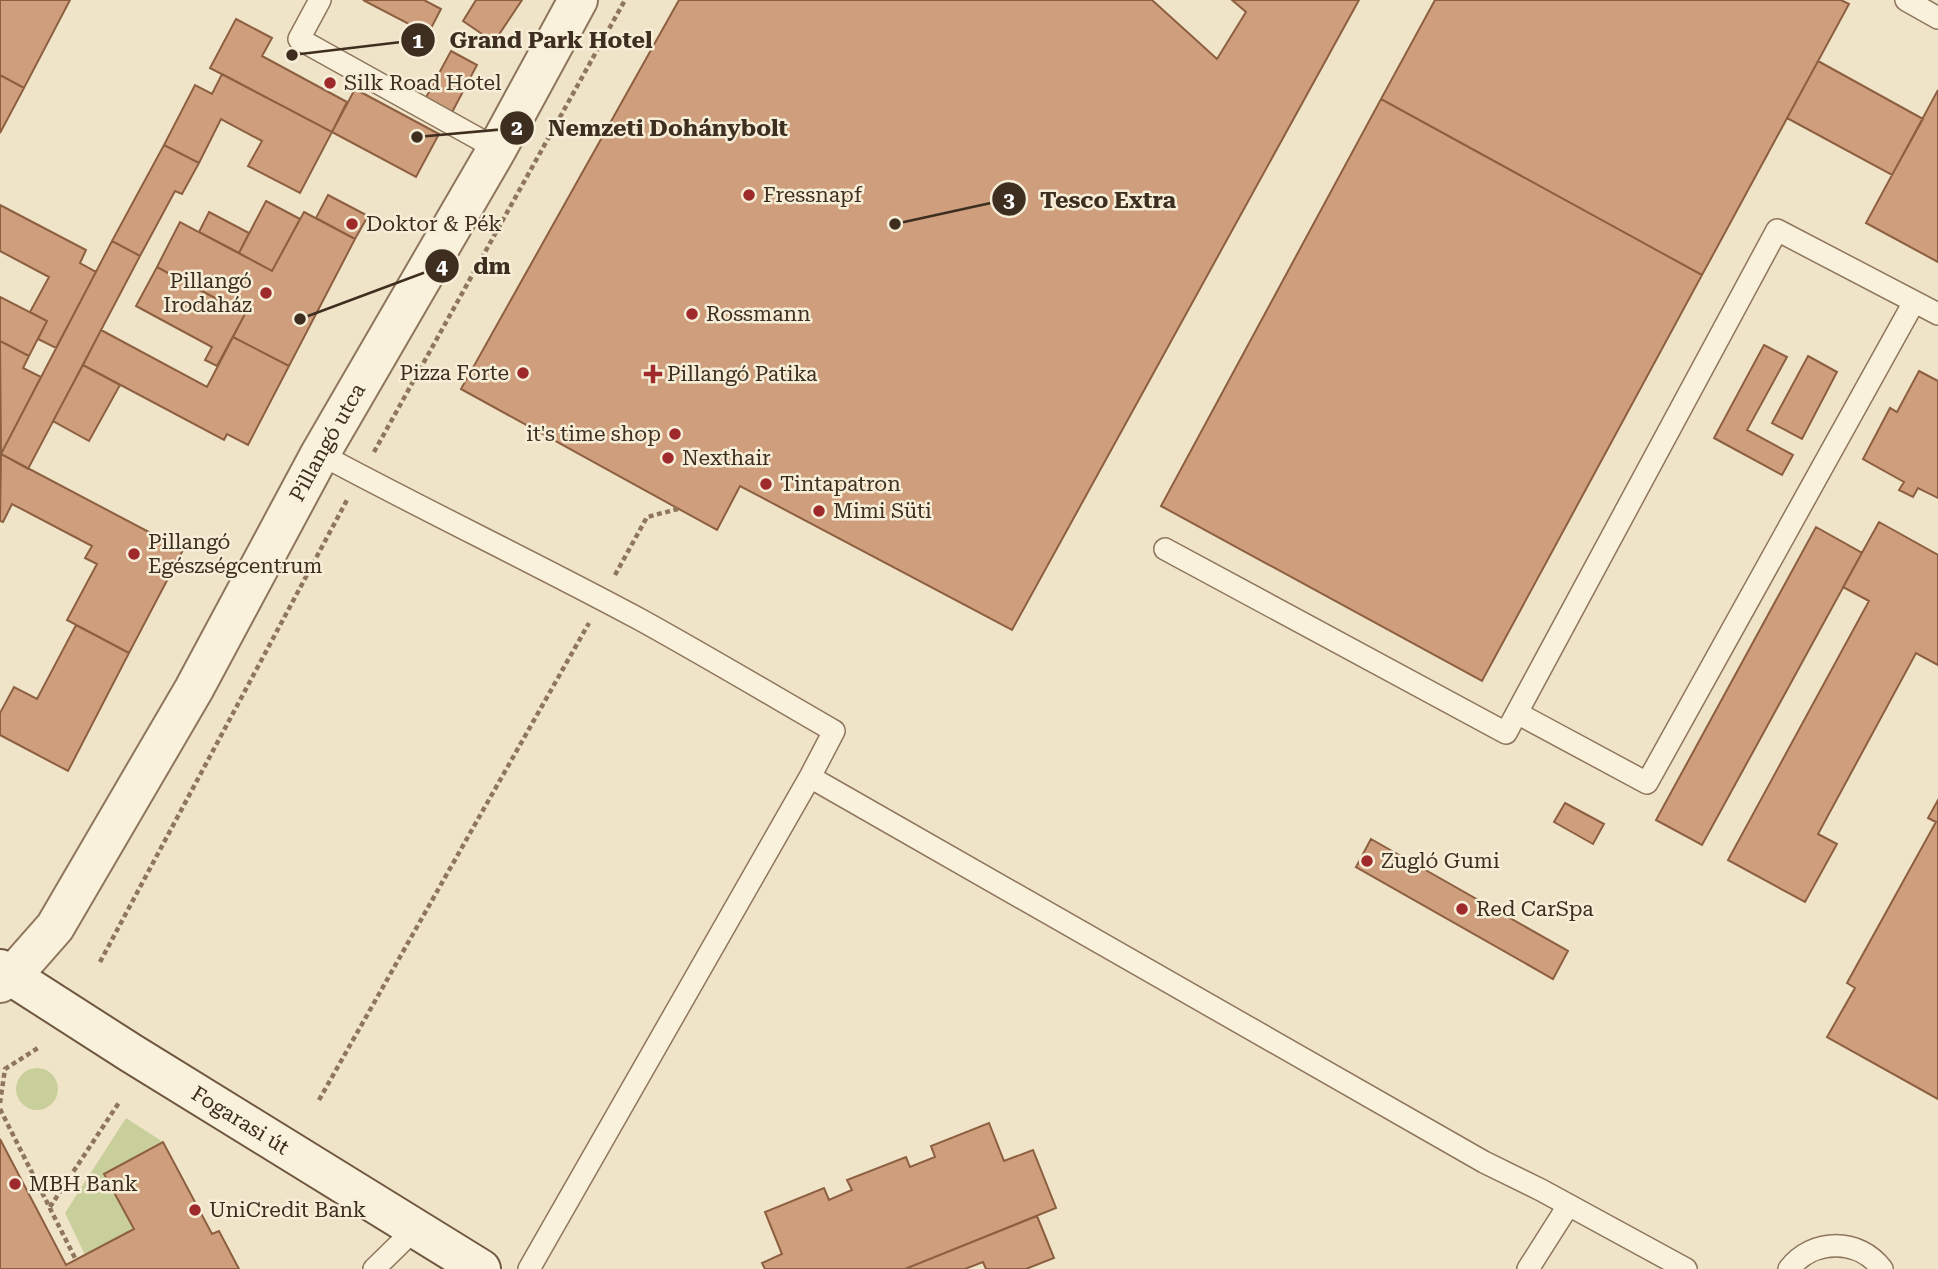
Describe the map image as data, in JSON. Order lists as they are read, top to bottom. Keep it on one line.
{"streets":{"street":["Pillangó utca","Fogarasi út"]},"crossings":[["Pillangó utca","Fogarasi út"]],"places":{"other":["Grand Park Hotel","Silk Road Hotel","Nemzeti Dohánybolt","Fressnapf","Doktor & Pék","Tesco Extra","Pillangó Irodaház","Rossmann","dm","Pizza Forte","it's time shop","Nexthair","Tintapatron","Mimi Süti","Pillangó Egészségcentrum","Zugló Gumi","Red CarSpa","MBH Bank","UniCredit Bank"],"health":["Pillangó Patika"]}}
